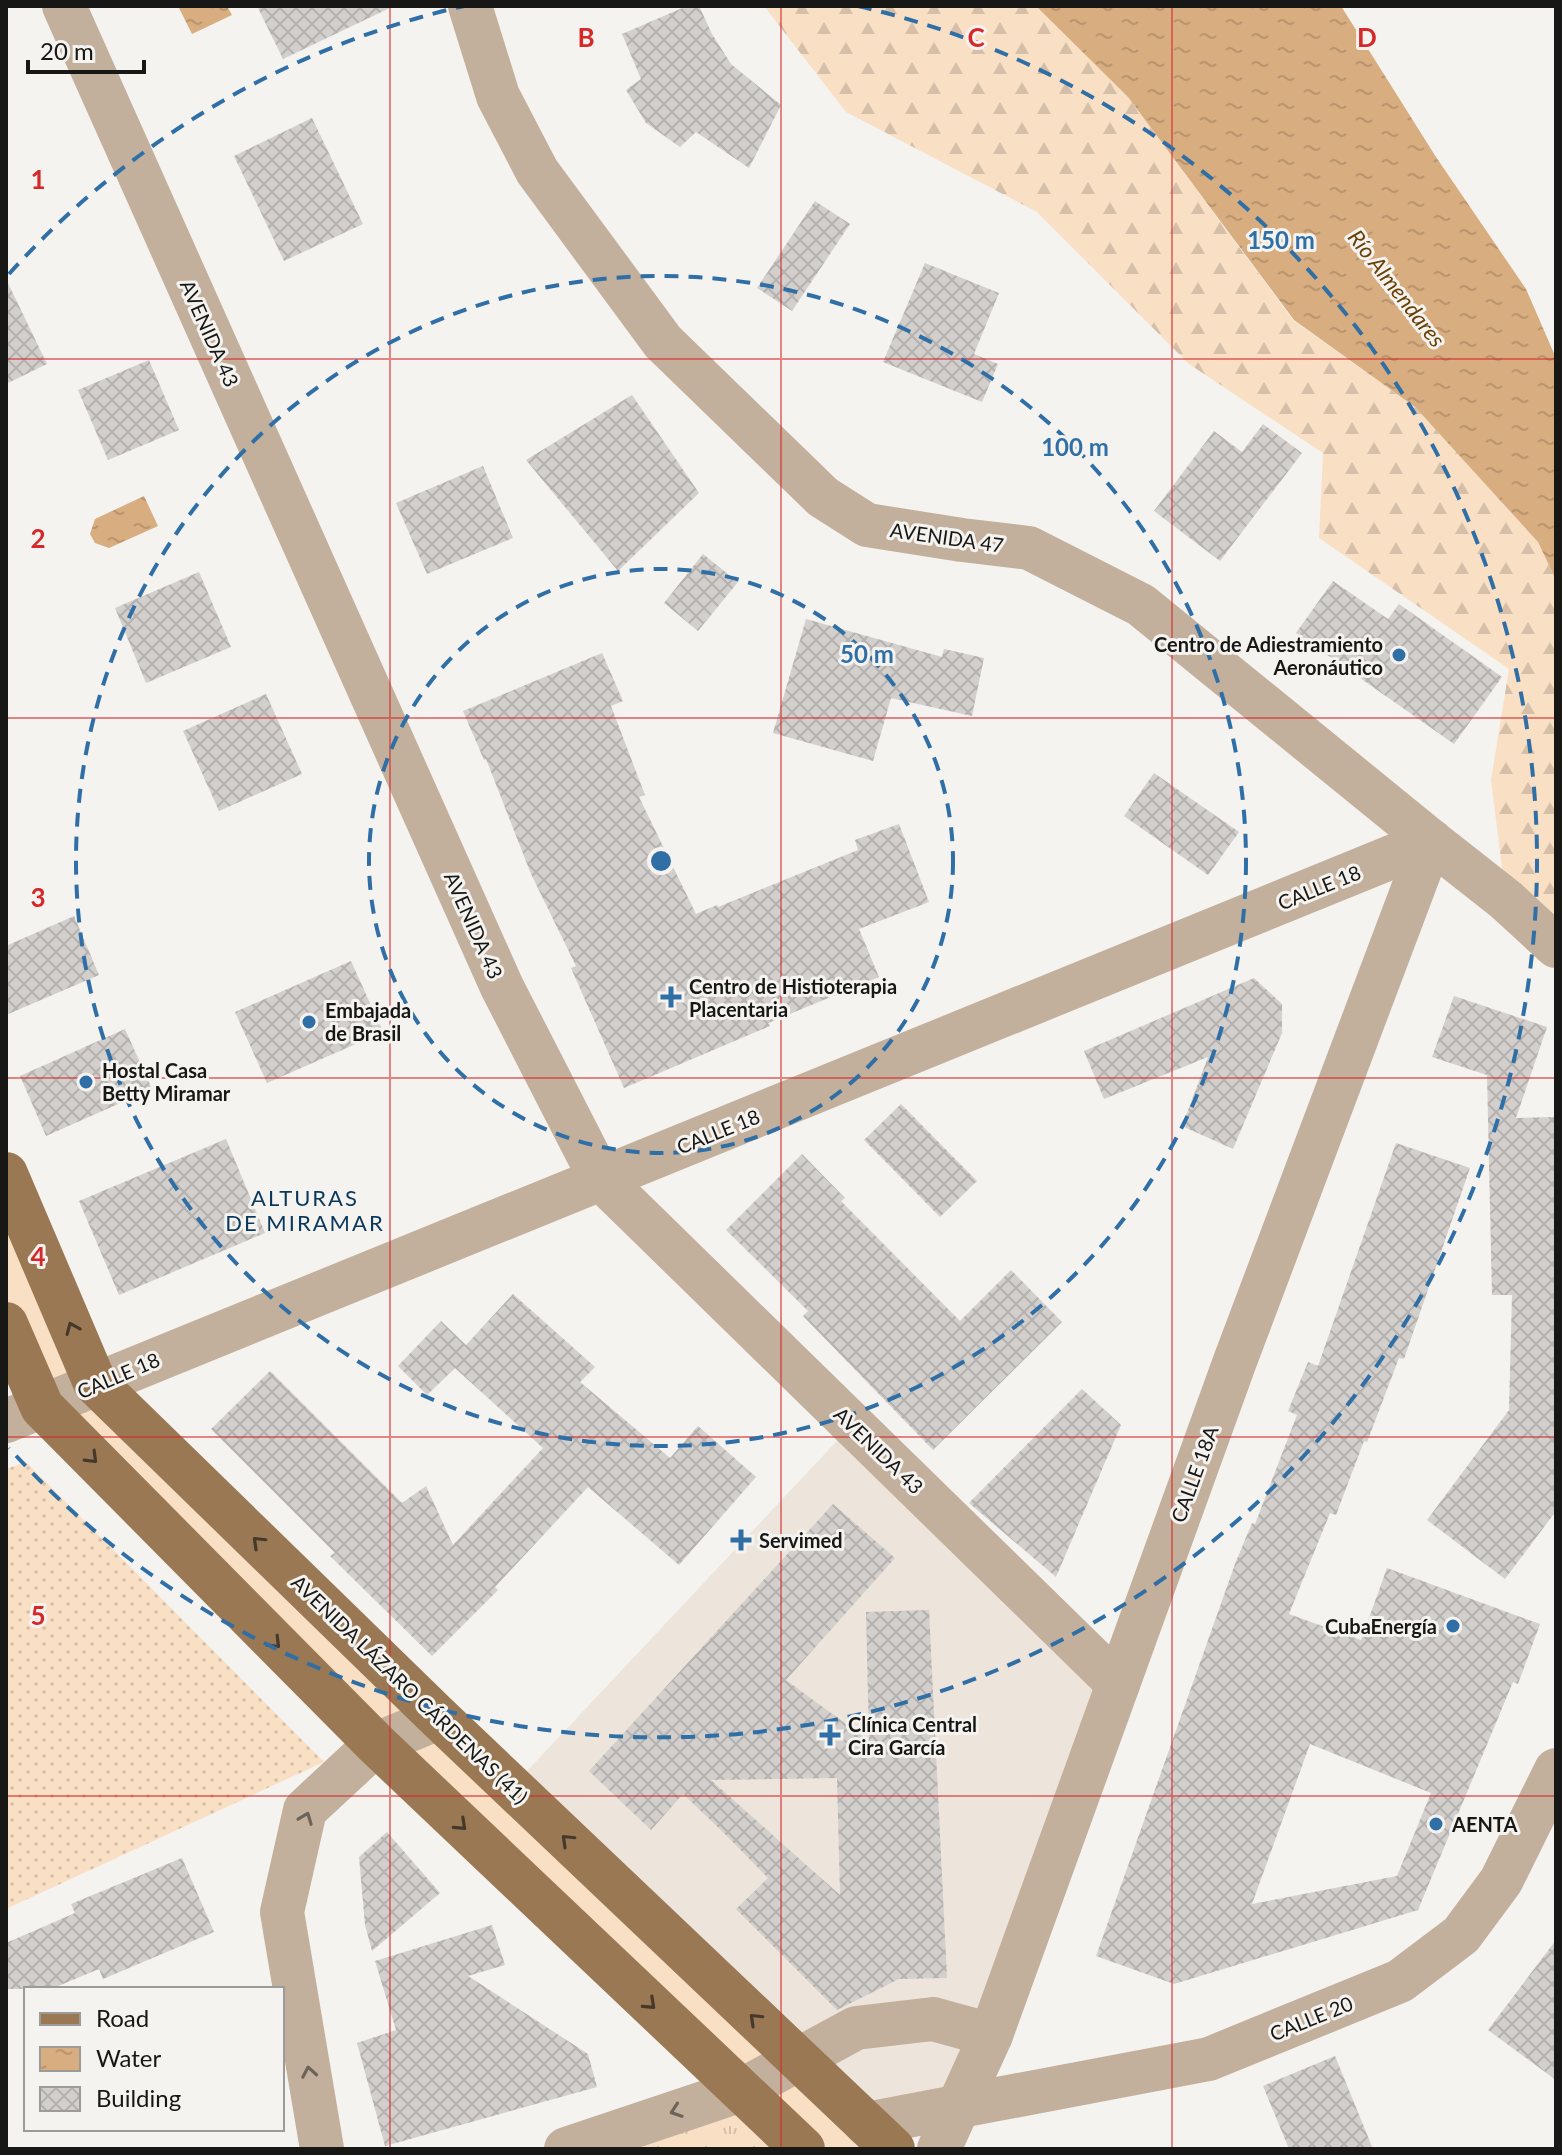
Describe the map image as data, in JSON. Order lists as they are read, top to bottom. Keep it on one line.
{"streets":{"main road":["AVENIDA LÁZARO CÁRDENAS (41)"],"street":["AVENIDA 43","AVENIDA 47","CALLE 18","CALLE 18A","CALLE 20"]},"crossings":[["AVENIDA 43","CALLE 18"],["AVENIDA 43","CALLE 18A"],["AVENIDA 47","CALLE 18"],["AVENIDA 47","CALLE 18A"],["CALLE 18","CALLE 18A"],["CALLE 18","AVENIDA LÁZARO CÁRDENAS (41)"],["CALLE 18A","CALLE 20"],["AVENIDA LÁZARO CÁRDENAS (41)","CALLE 20"]],"districts":["ALTURAS DE MIRAMAR"],"water":["Río Almendares"],"places":{"other":["Centro de Adiestramiento Aeronáutico","Embajada de Brasil","Hostal Casa Betty Miramar","CubaEnergía","AENTA"],"health":["Centro de Histioterapia Placentaria","Servimed","Clínica Central Cira García"]},"legend":["Road","Water","Building"],"scale_bar":"20 m","grid":{"columns":["B","C","D"],"rows":["1","2","3","4","5"]},"rings":["150 m","100 m","50 m"]}
